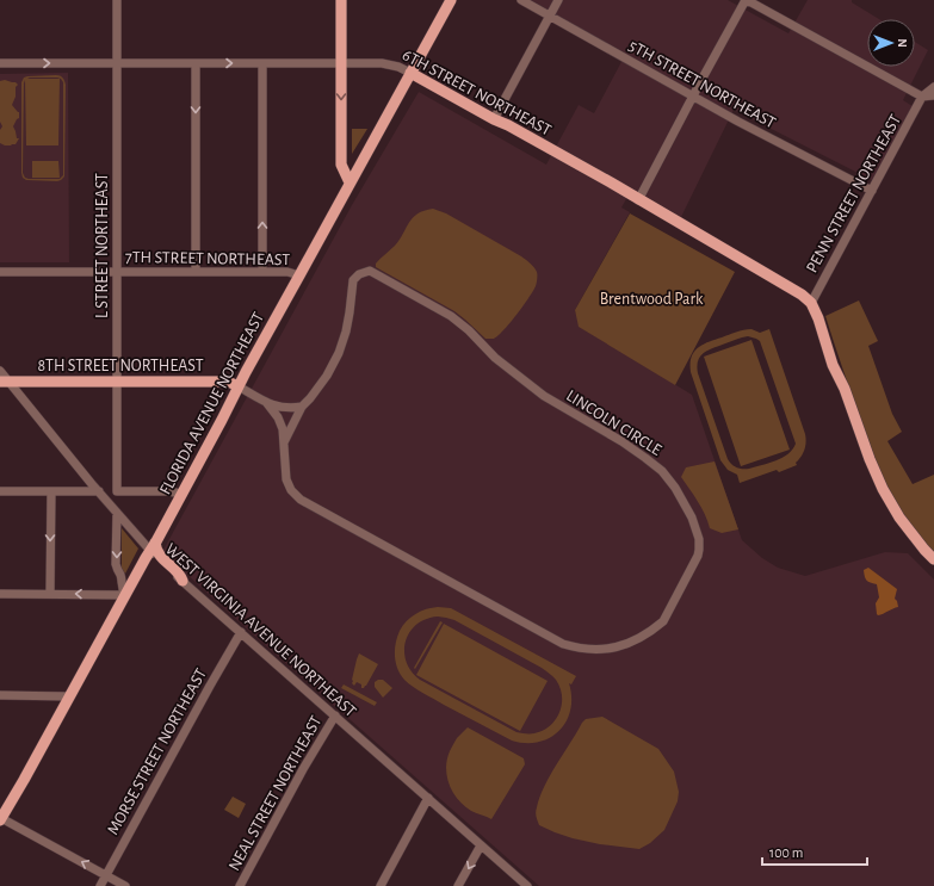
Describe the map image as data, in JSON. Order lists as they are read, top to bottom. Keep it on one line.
{"streets":{"main road":["6TH STREET NORTHEAST","8TH STREET NORTHEAST","FLORIDA AVENUE NORTHEAST"],"street":["5TH STREET NORTHEAST","PENN STREET NORTHEAST","L STREET NORTHEAST","7TH STREET NORTHEAST","LINCOLN CIRCLE","WEST VIRGINIA AVENUE NORTHEAST","MORSE STREET NORTHEAST","NEAL STREET NORTHEAST"]},"crossings":[["5TH STREET NORTHEAST","PENN STREET NORTHEAST"],["6TH STREET NORTHEAST","PENN STREET NORTHEAST"],["6TH STREET NORTHEAST","L STREET NORTHEAST"],["6TH STREET NORTHEAST","FLORIDA AVENUE NORTHEAST"],["L STREET NORTHEAST","7TH STREET NORTHEAST"],["L STREET NORTHEAST","8TH STREET NORTHEAST"],["L STREET NORTHEAST","FLORIDA AVENUE NORTHEAST"],["7TH STREET NORTHEAST","FLORIDA AVENUE NORTHEAST"],["8TH STREET NORTHEAST","FLORIDA AVENUE NORTHEAST"],["8TH STREET NORTHEAST","LINCOLN CIRCLE"],["8TH STREET NORTHEAST","WEST VIRGINIA AVENUE NORTHEAST"],["FLORIDA AVENUE NORTHEAST","LINCOLN CIRCLE"],["FLORIDA AVENUE NORTHEAST","WEST VIRGINIA AVENUE NORTHEAST"],["WEST VIRGINIA AVENUE NORTHEAST","MORSE STREET NORTHEAST"],["WEST VIRGINIA AVENUE NORTHEAST","NEAL STREET NORTHEAST"]],"parks":["Brentwood Park"],"scale_bar":"100 m","north":"right"}
